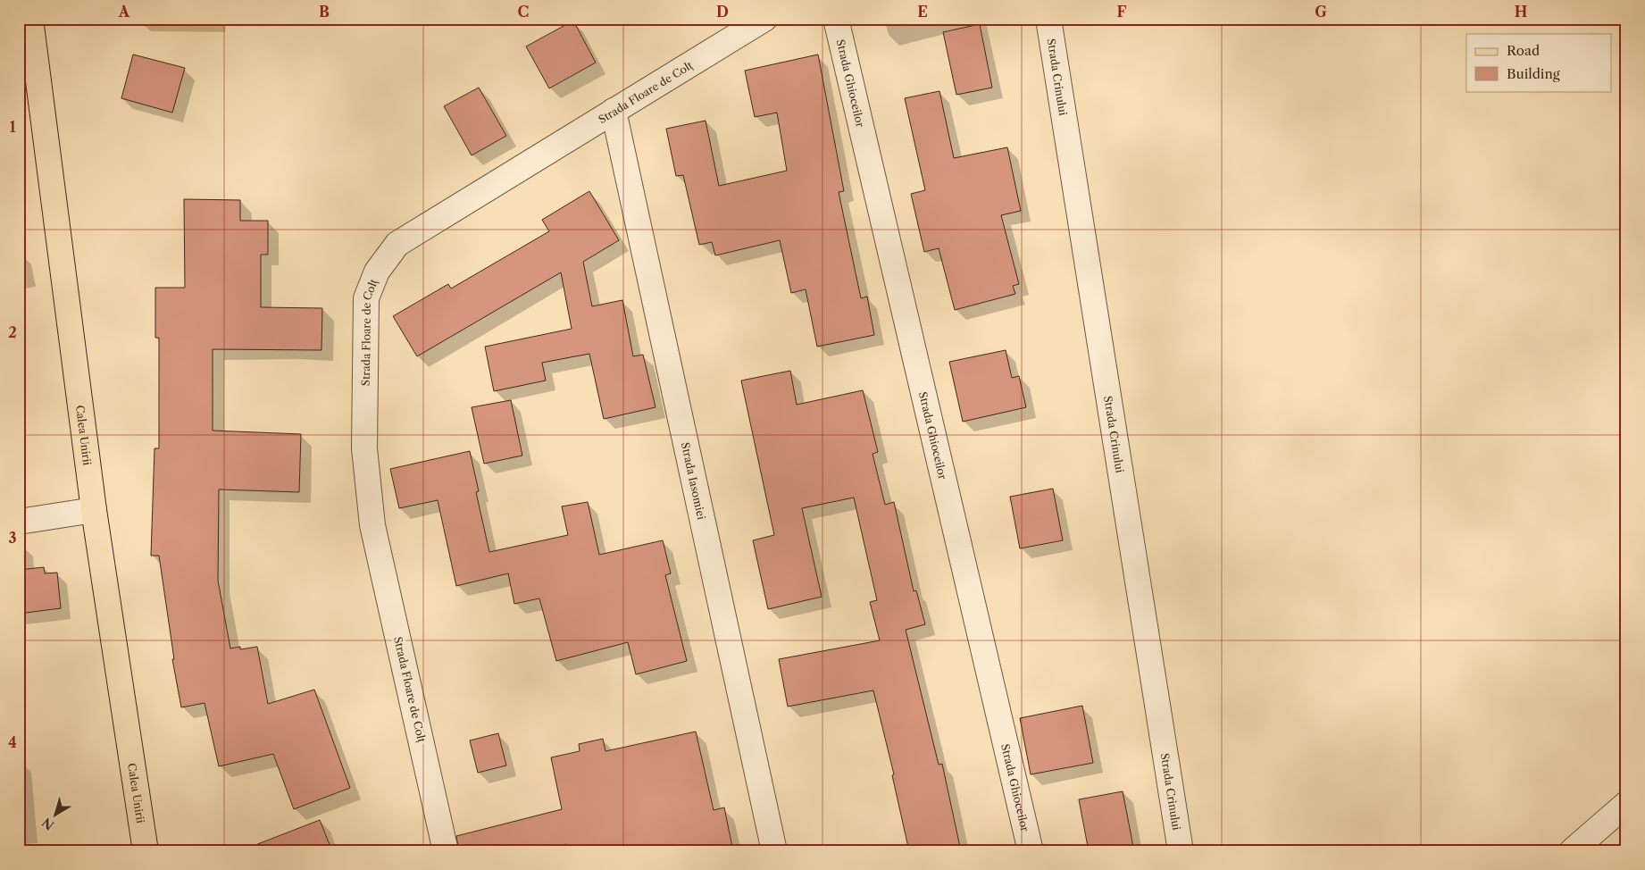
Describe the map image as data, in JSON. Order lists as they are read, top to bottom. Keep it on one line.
{"streets":{"main road":["Calea Unirii"],"street":["Strada Crinului","Strada Ghioceilor","Strada Floare de Colț","Strada Iasomiei"]},"crossings":[["Strada Floare de Colț","Strada Iasomiei"]],"legend":["Road","Building"],"north":"bottom left","grid":{"columns":["A","B","C","D","E","F","G","H"],"rows":["1","2","3","4"]}}
